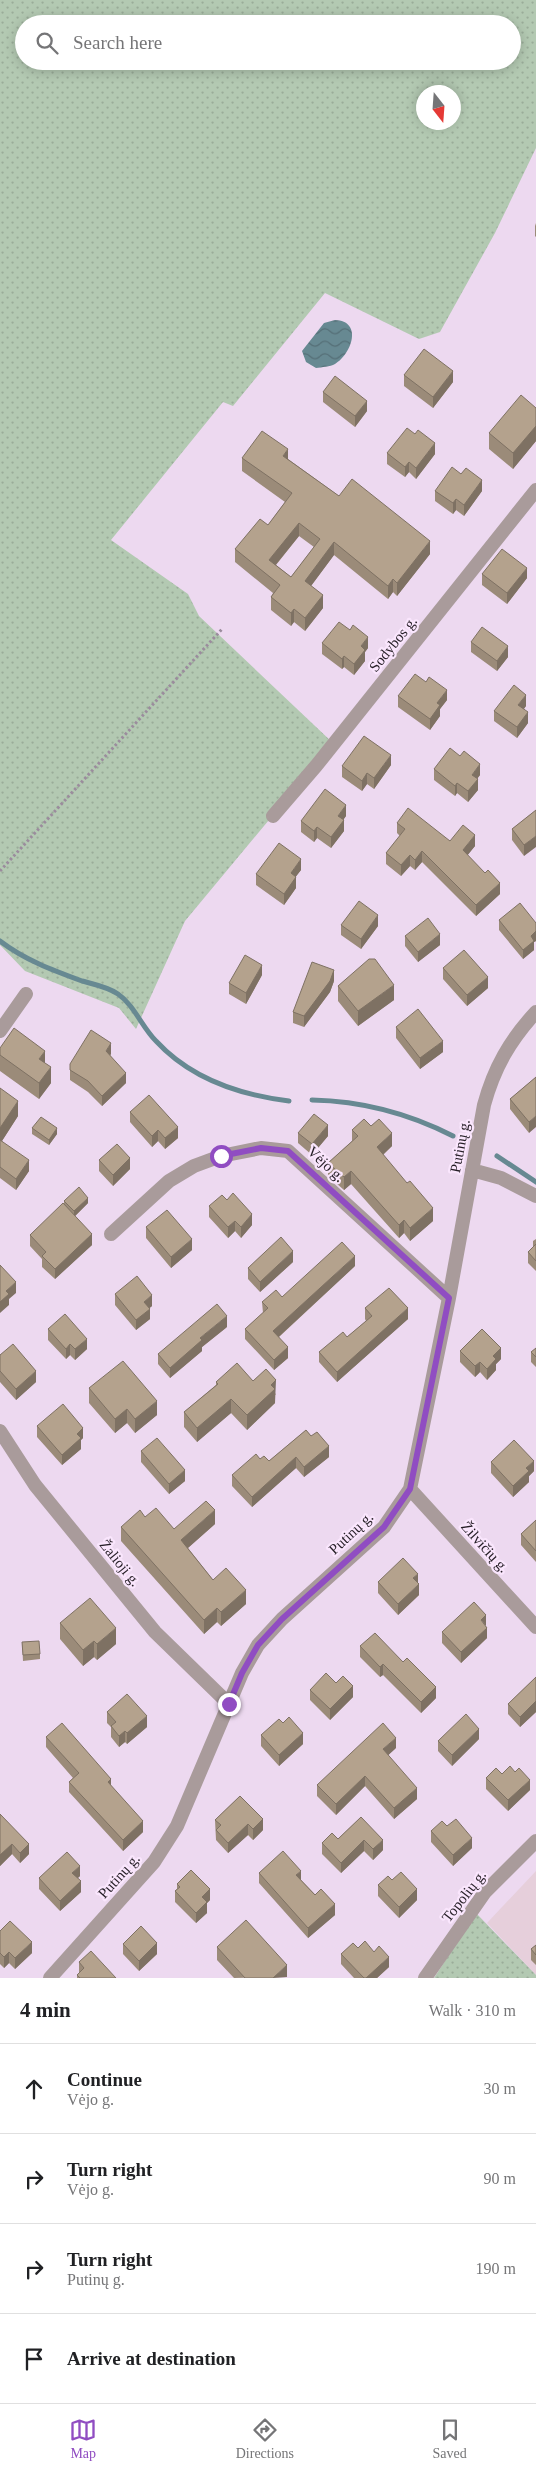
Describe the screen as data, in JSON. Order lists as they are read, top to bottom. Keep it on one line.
{"streets":{"street":["Sodybos g.","Putinų g.","Vėjo g.","Žilvičių g.","Žalioji g.","Topolių g."]},"crossings":[["Putinų g.","Vėjo g."],["Putinų g.","Žilvičių g."],["Putinų g.","Žalioji g."]],"north":"bottom","page":{"search":"Search here","heading":["4 min","Walk · 310 m"],"list":[["Continue","Vėjo g.","30 m"],["Turn right","Vėjo g.","90 m"],["Turn right","Putinų g.","190 m"],"Arrive at destination"],"nav":["Map","Directions","Saved"]}}
